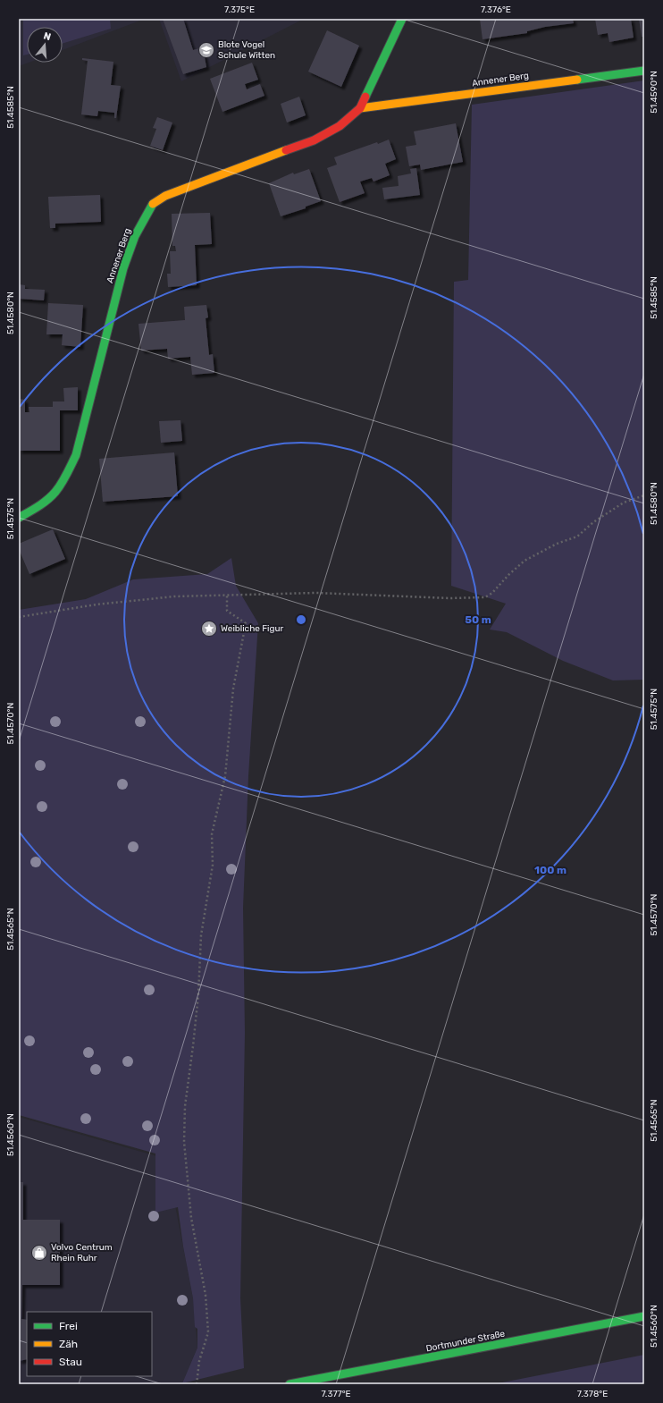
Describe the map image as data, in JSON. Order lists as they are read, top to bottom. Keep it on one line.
{"streets":{"street":["Annener Berg","Dortmunder Straße"]},"places":{"school or university":["Blote Vogel Schule Witten"],"place":["Weibliche Figur"],"shop":["Volvo Centrum Rhein Ruhr"]},"legend":["Frei","Zäh","Stau"],"north":"top","coordinates":["7.375°E","7.376°E","51.4590°N","51.4585°N","51.4580°N","51.4575°N","51.4570°N","51.4565°N","51.4560°N","7.377°E","7.378°E"],"rings":["50 m","100 m"]}
